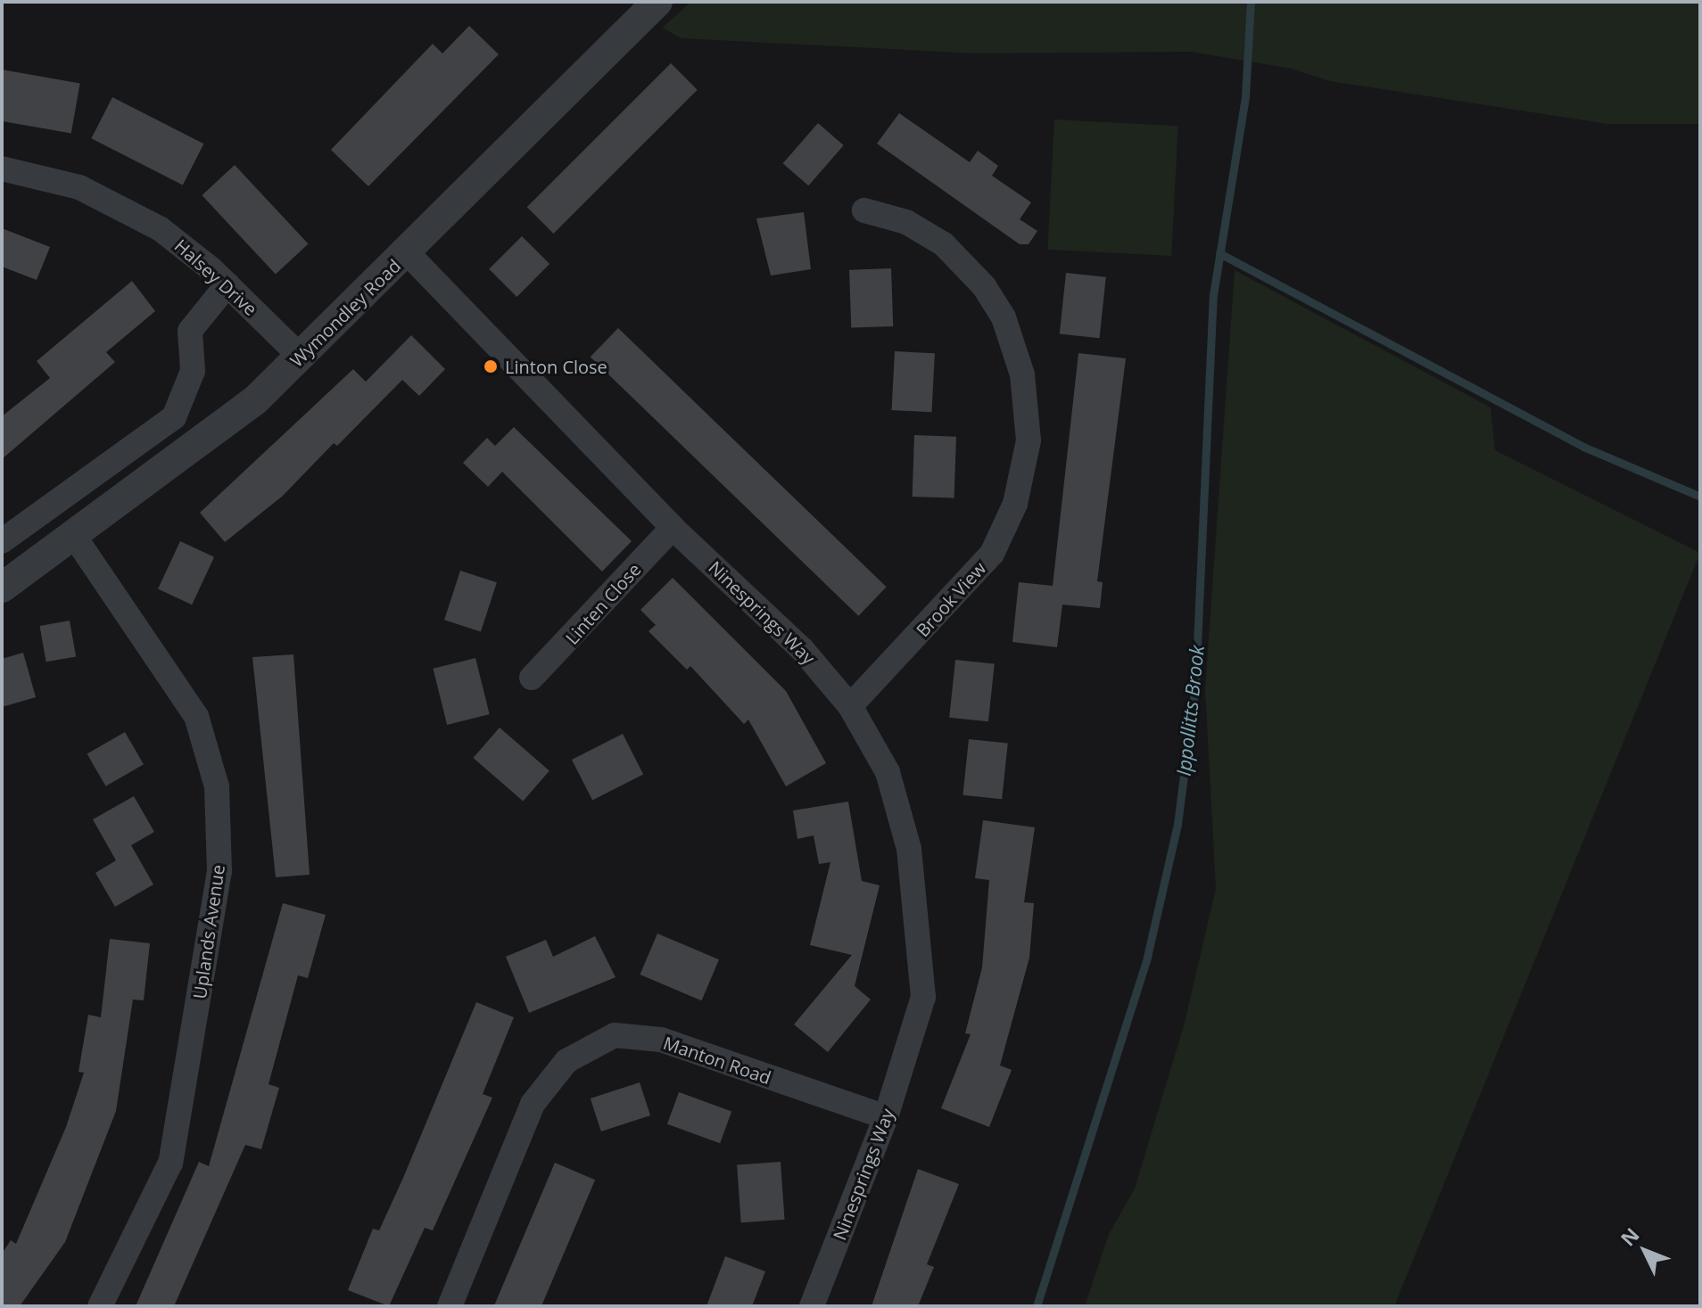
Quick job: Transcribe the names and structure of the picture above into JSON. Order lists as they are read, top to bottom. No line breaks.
{"streets":{"street":["Halsey Drive","Wymondley Road","Brook View","Linten Close","Ninesprings Way","Uplands Avenue","Manton Road"]},"crossings":[["Halsey Drive","Wymondley Road"],["Wymondley Road","Ninesprings Way"],["Wymondley Road","Uplands Avenue"],["Brook View","Ninesprings Way"],["Linten Close","Ninesprings Way"],["Ninesprings Way","Manton Road"]],"water":["Ippollitts Brook"],"places":["Linton Close"],"north":"top left"}
